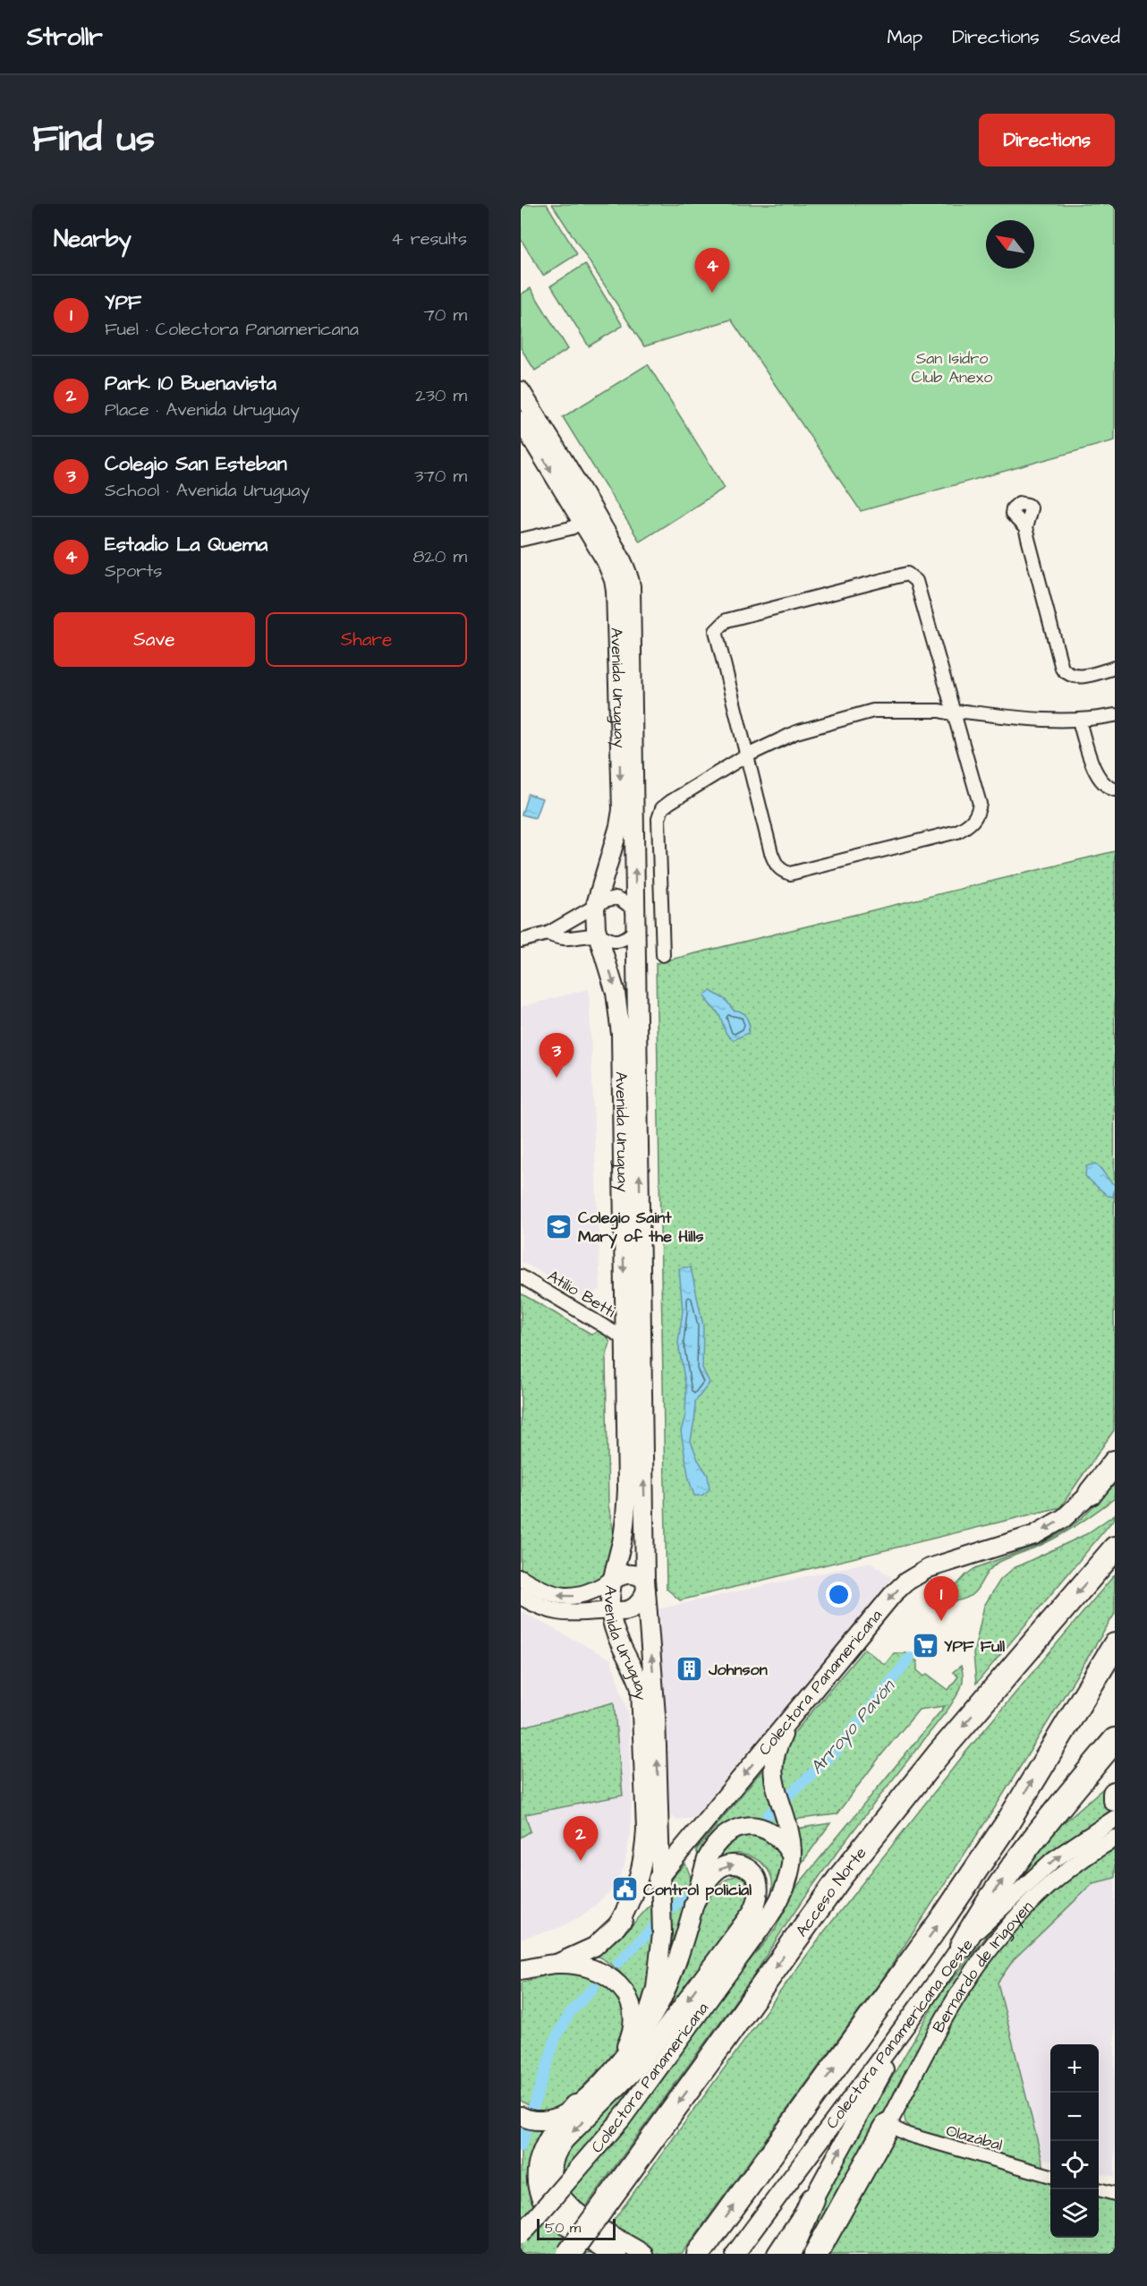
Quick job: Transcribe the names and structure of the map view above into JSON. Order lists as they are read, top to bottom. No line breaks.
{"streets":{"highway":["Acceso Norte"],"main road":["Avenida Uruguay","Colectora Panamericana","Colectora Panamericana Oeste"],"street":["Atilio Betti","Bernardo de Irigoyen","Olazábal"]},"crossings":[["Avenida Uruguay","Atilio Betti"],["Avenida Uruguay","Colectora Panamericana"],["Bernardo de Irigoyen","Olazábal"]],"one_way":["Colectora Panamericana"],"water":["Arroyo Pavón"],"parks":["San Isidro Club Anexo"],"places":{"school or university":["Colegio Saint Mary of the Hills"],"supermarket":["YPF Full"],"building":["Johnson"],"public building":["Control policial"]},"scale_bar":"50 m","north":"top left","page":{"header":"Strollr","nav":["Map","Directions","Saved"],"title":"Find us","buttons":["Directions",["Save","Share"]],"heading":["Nearby","4 results"],"pins":["4","3","1","2"],"list":[{"mark":"1","name":"YPF","note":"Fuel · Colectora Panamericana","value":"70 m"},{"mark":"2","name":"Park 10 Buenavista","note":"Place · Avenida Uruguay","value":"230 m"},{"mark":"3","name":"Colegio San Esteban","note":"School · Avenida Uruguay","value":"370 m"},{"mark":"4","name":"Estadio La Quema","note":"Sports","value":"820 m"}],"map_buttons":["+","−"],"scale":"50 m"}}
